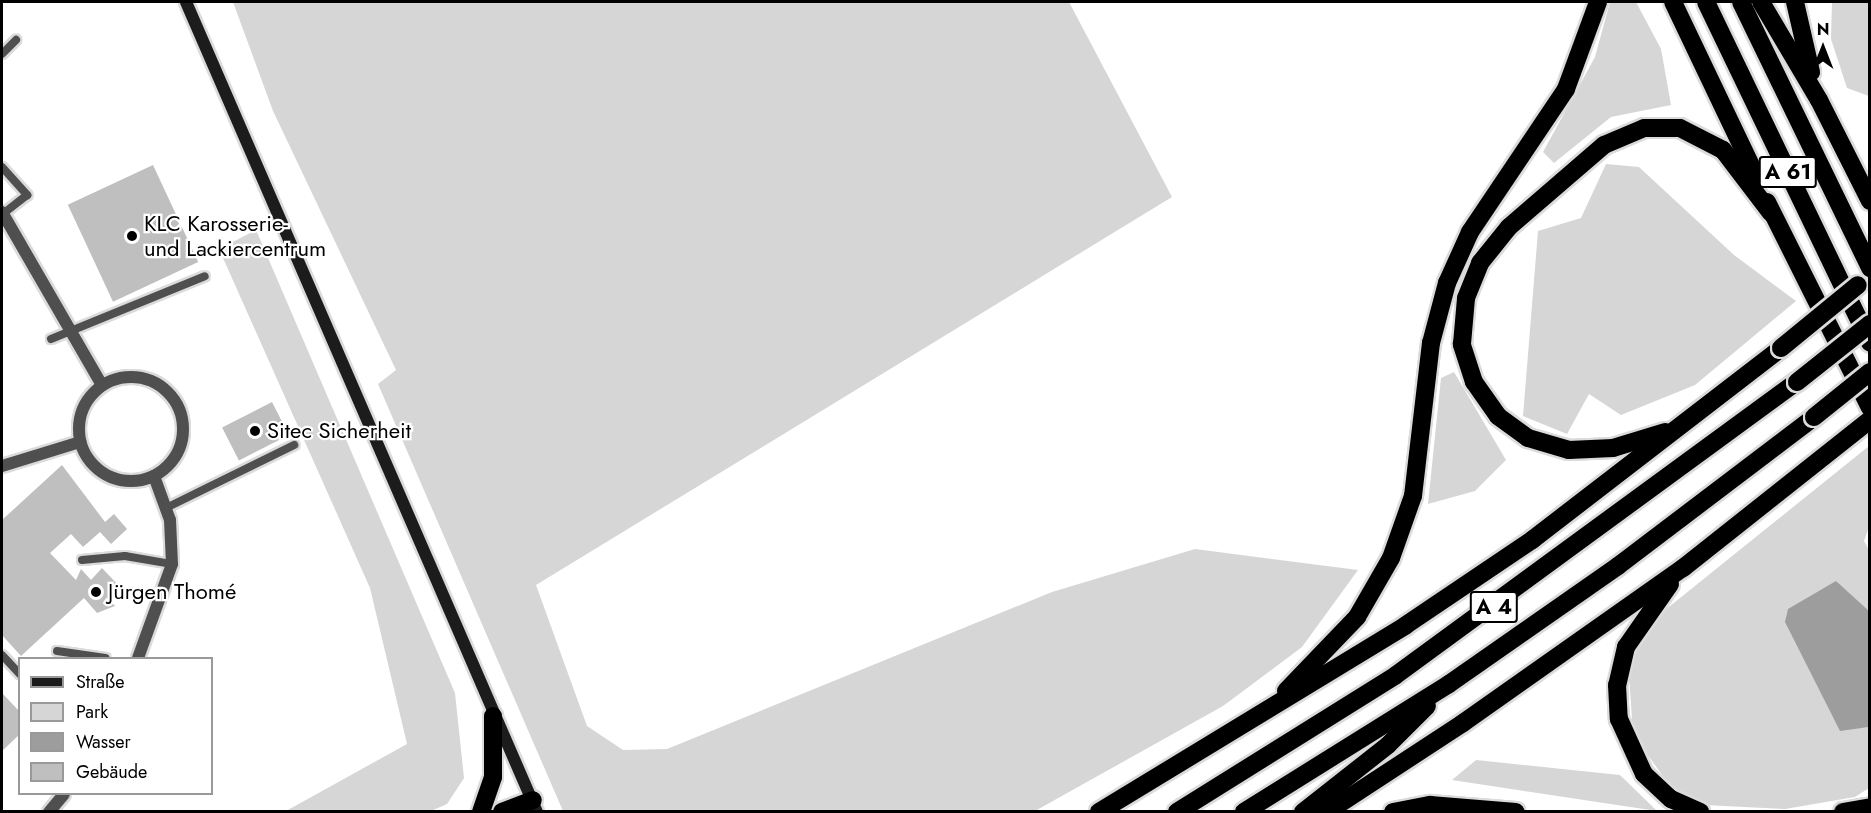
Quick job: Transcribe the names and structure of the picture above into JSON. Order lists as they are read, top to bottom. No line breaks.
{"streets":{"highway":["A 61","A 4"]},"places":["KLC Karosserie- und Lackiercentrum","Sitec Sicherheit","Jürgen Thomé"],"legend":["Straße","Park","Wasser","Gebäude"],"north":"top"}
